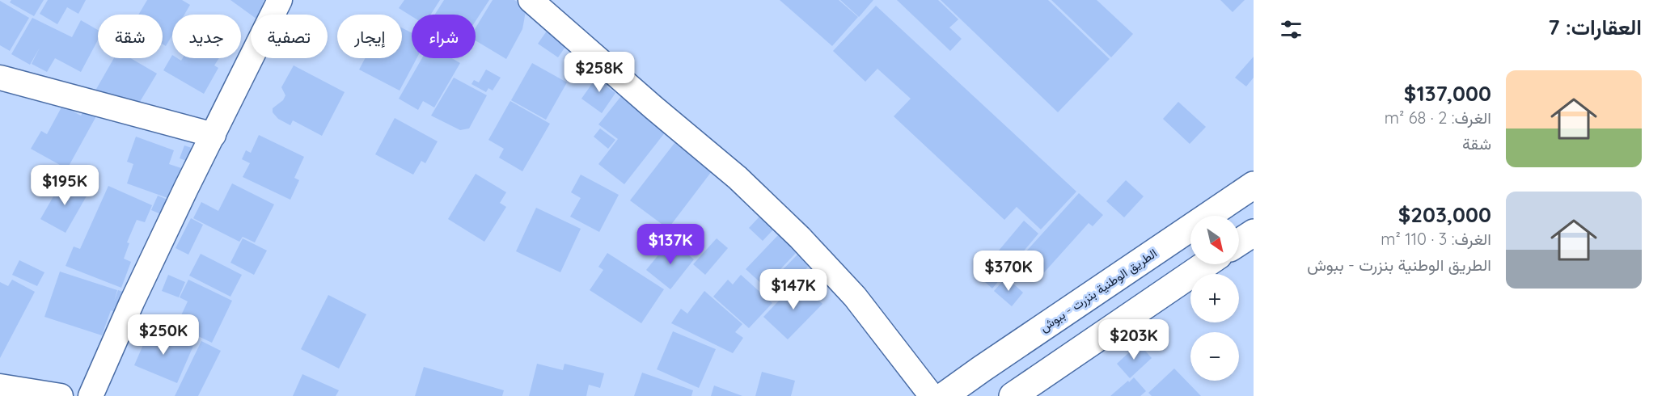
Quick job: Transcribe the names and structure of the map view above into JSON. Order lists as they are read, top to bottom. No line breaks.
{"streets":{"main road":["الطريق الوطنية بنزرت - ببوش"]},"north":"bottom right","page":{"heading":"العقارات: 7","chip":["شراء","إيجار","تصفية","جديد","شقة"],"price":["$258K","$195K","$137K","$370K","$147K","$250K","$203K"],"list":[{"name":"$137,000","note":"الغرف: 2 · 68 m² · شقة"},{"name":"$203,000","note":"الغرف: 3 · 110 m² · الطريق الوطنية بنزرت - ببوش"}],"map_buttons":["+","−"]}}
